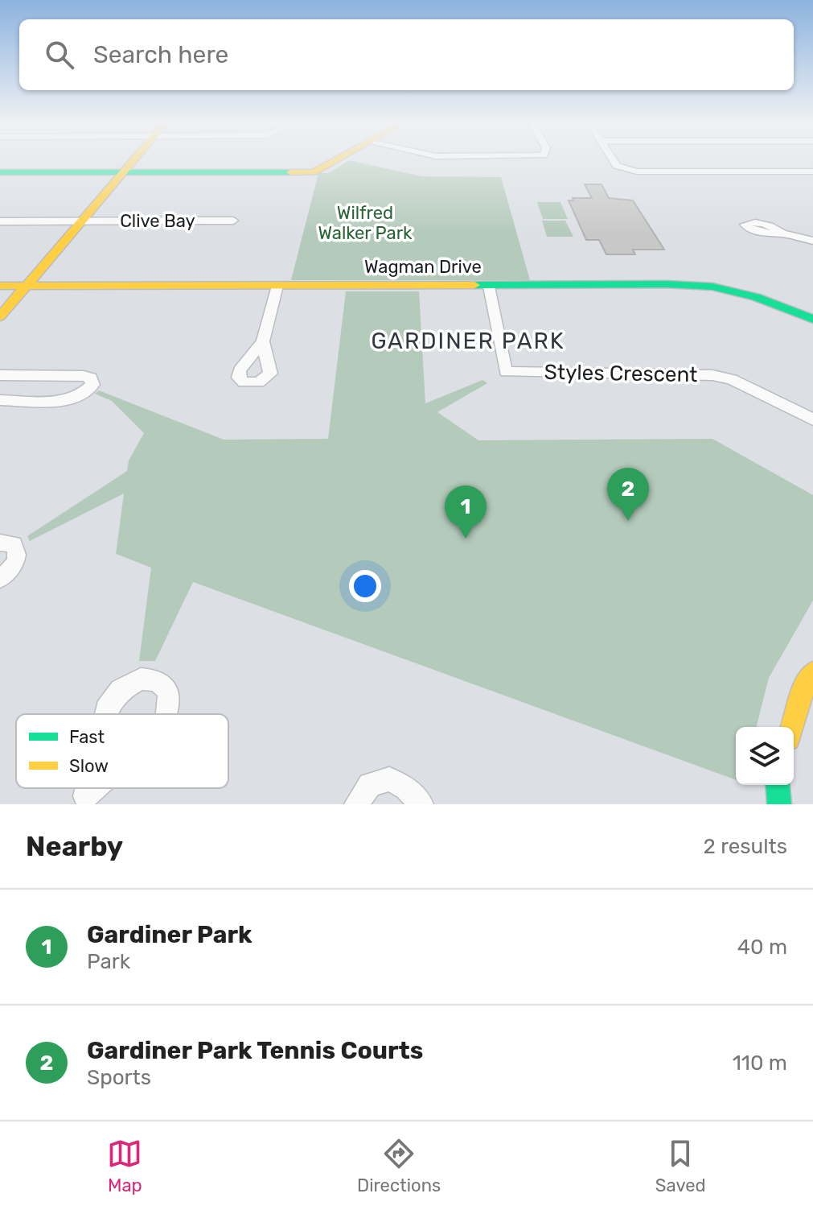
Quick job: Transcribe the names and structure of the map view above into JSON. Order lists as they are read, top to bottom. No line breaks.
{"streets":{"street":["Clive Bay","Wagman Drive","Styles Crescent"]},"crossings":[["Wagman Drive","Styles Crescent"]],"districts":["GARDINER PARK"],"parks":["Wilfred Walker Park"],"legend":["Fast","Slow"],"page":{"search":"Search here","pins":["2","1"],"heading":["Nearby","2 results"],"list":[{"mark":"1","name":"Gardiner Park","note":"Park","value":"40 m"},{"mark":"2","name":"Gardiner Park Tennis Courts","note":"Sports","value":"110 m"}],"nav":["Map","Directions","Saved"]}}
